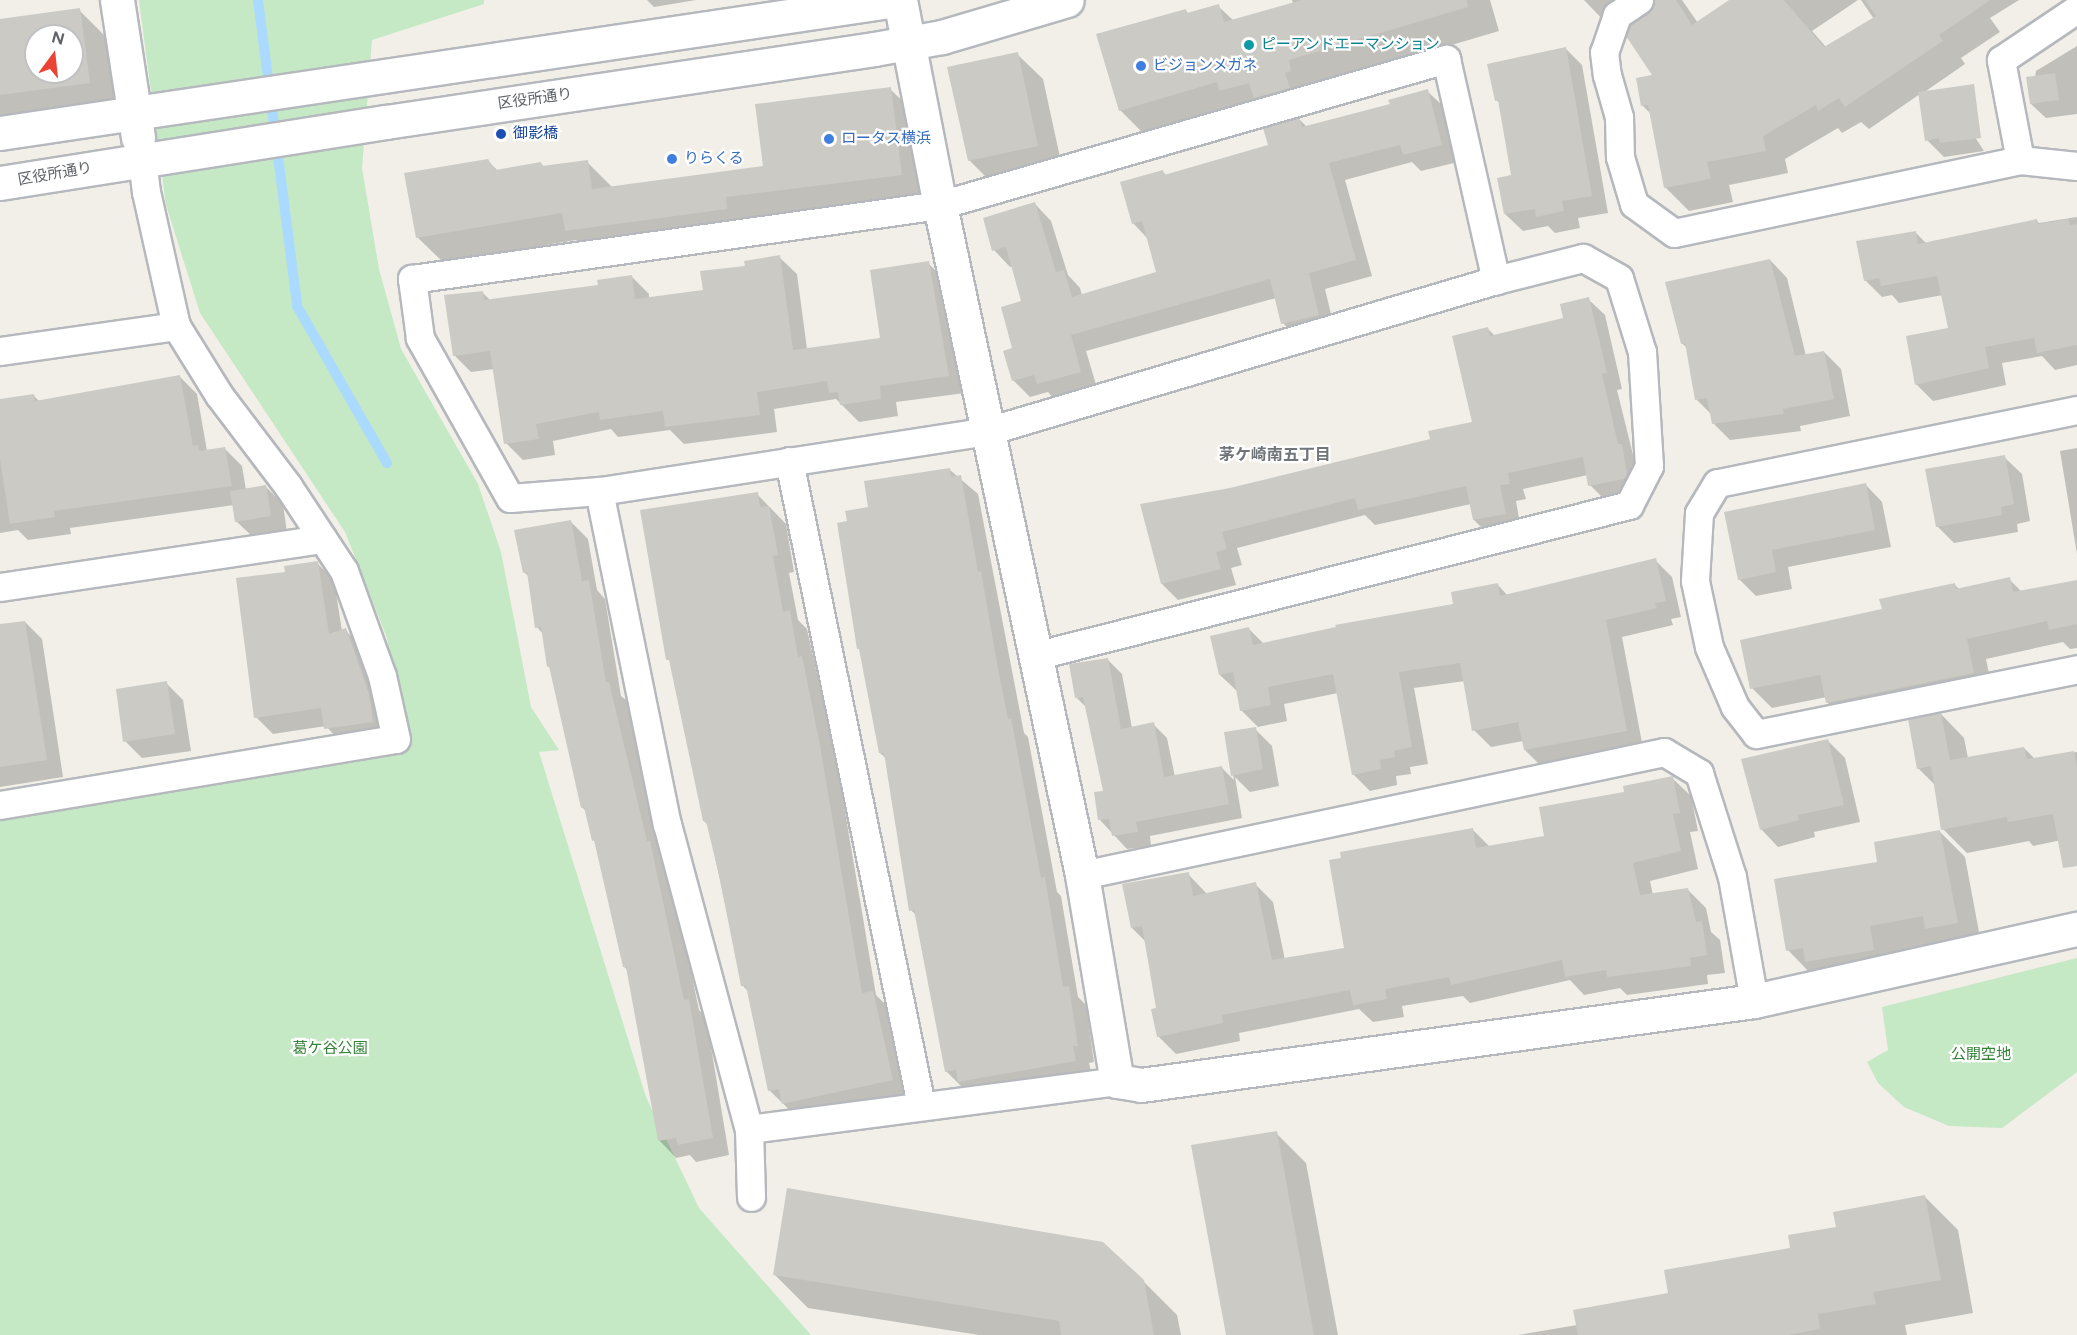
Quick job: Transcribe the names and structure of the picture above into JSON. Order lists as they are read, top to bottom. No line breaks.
{"streets":{"street":["区役所通り"]},"districts":["茅ケ崎南五丁目"],"parks":["葛ケ谷公園","公開空地"],"places":["ピーアンドエーマンション","ビジョンメガネ","御影橋","ロータス横浜","りらくる"],"north":"top"}
